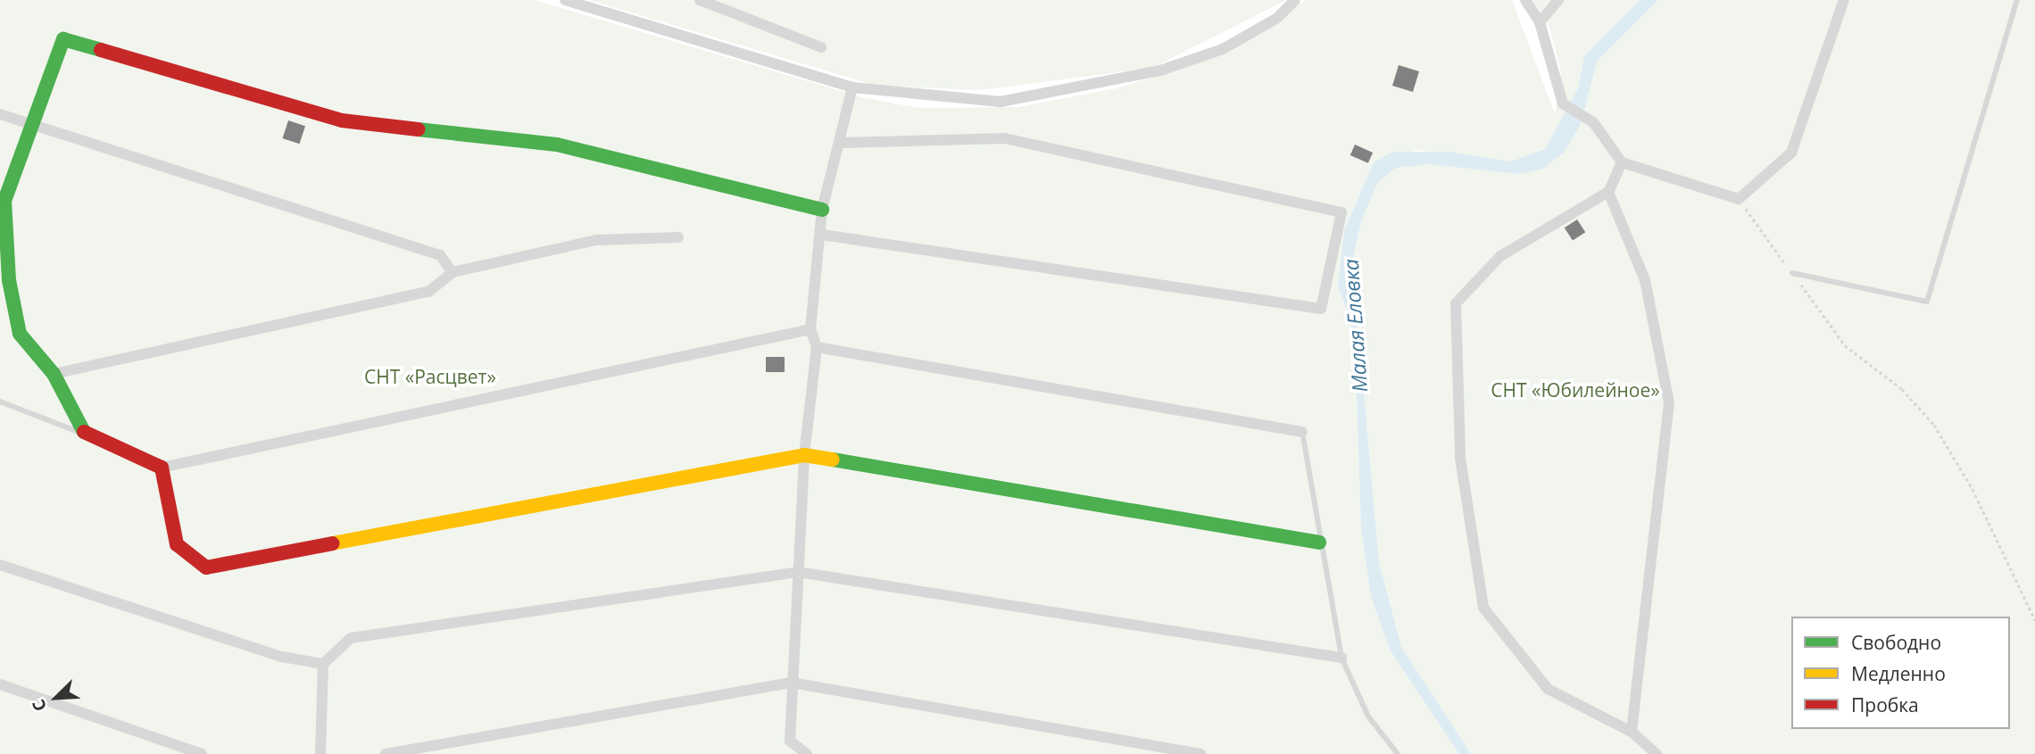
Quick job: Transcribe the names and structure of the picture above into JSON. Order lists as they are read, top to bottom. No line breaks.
{"water":["Малая Еловка"],"parks":["СНТ «Расцвет»","СНТ «Юбилейное»"],"legend":["Свободно","Медленно","Пробка"],"north":"bottom left"}
